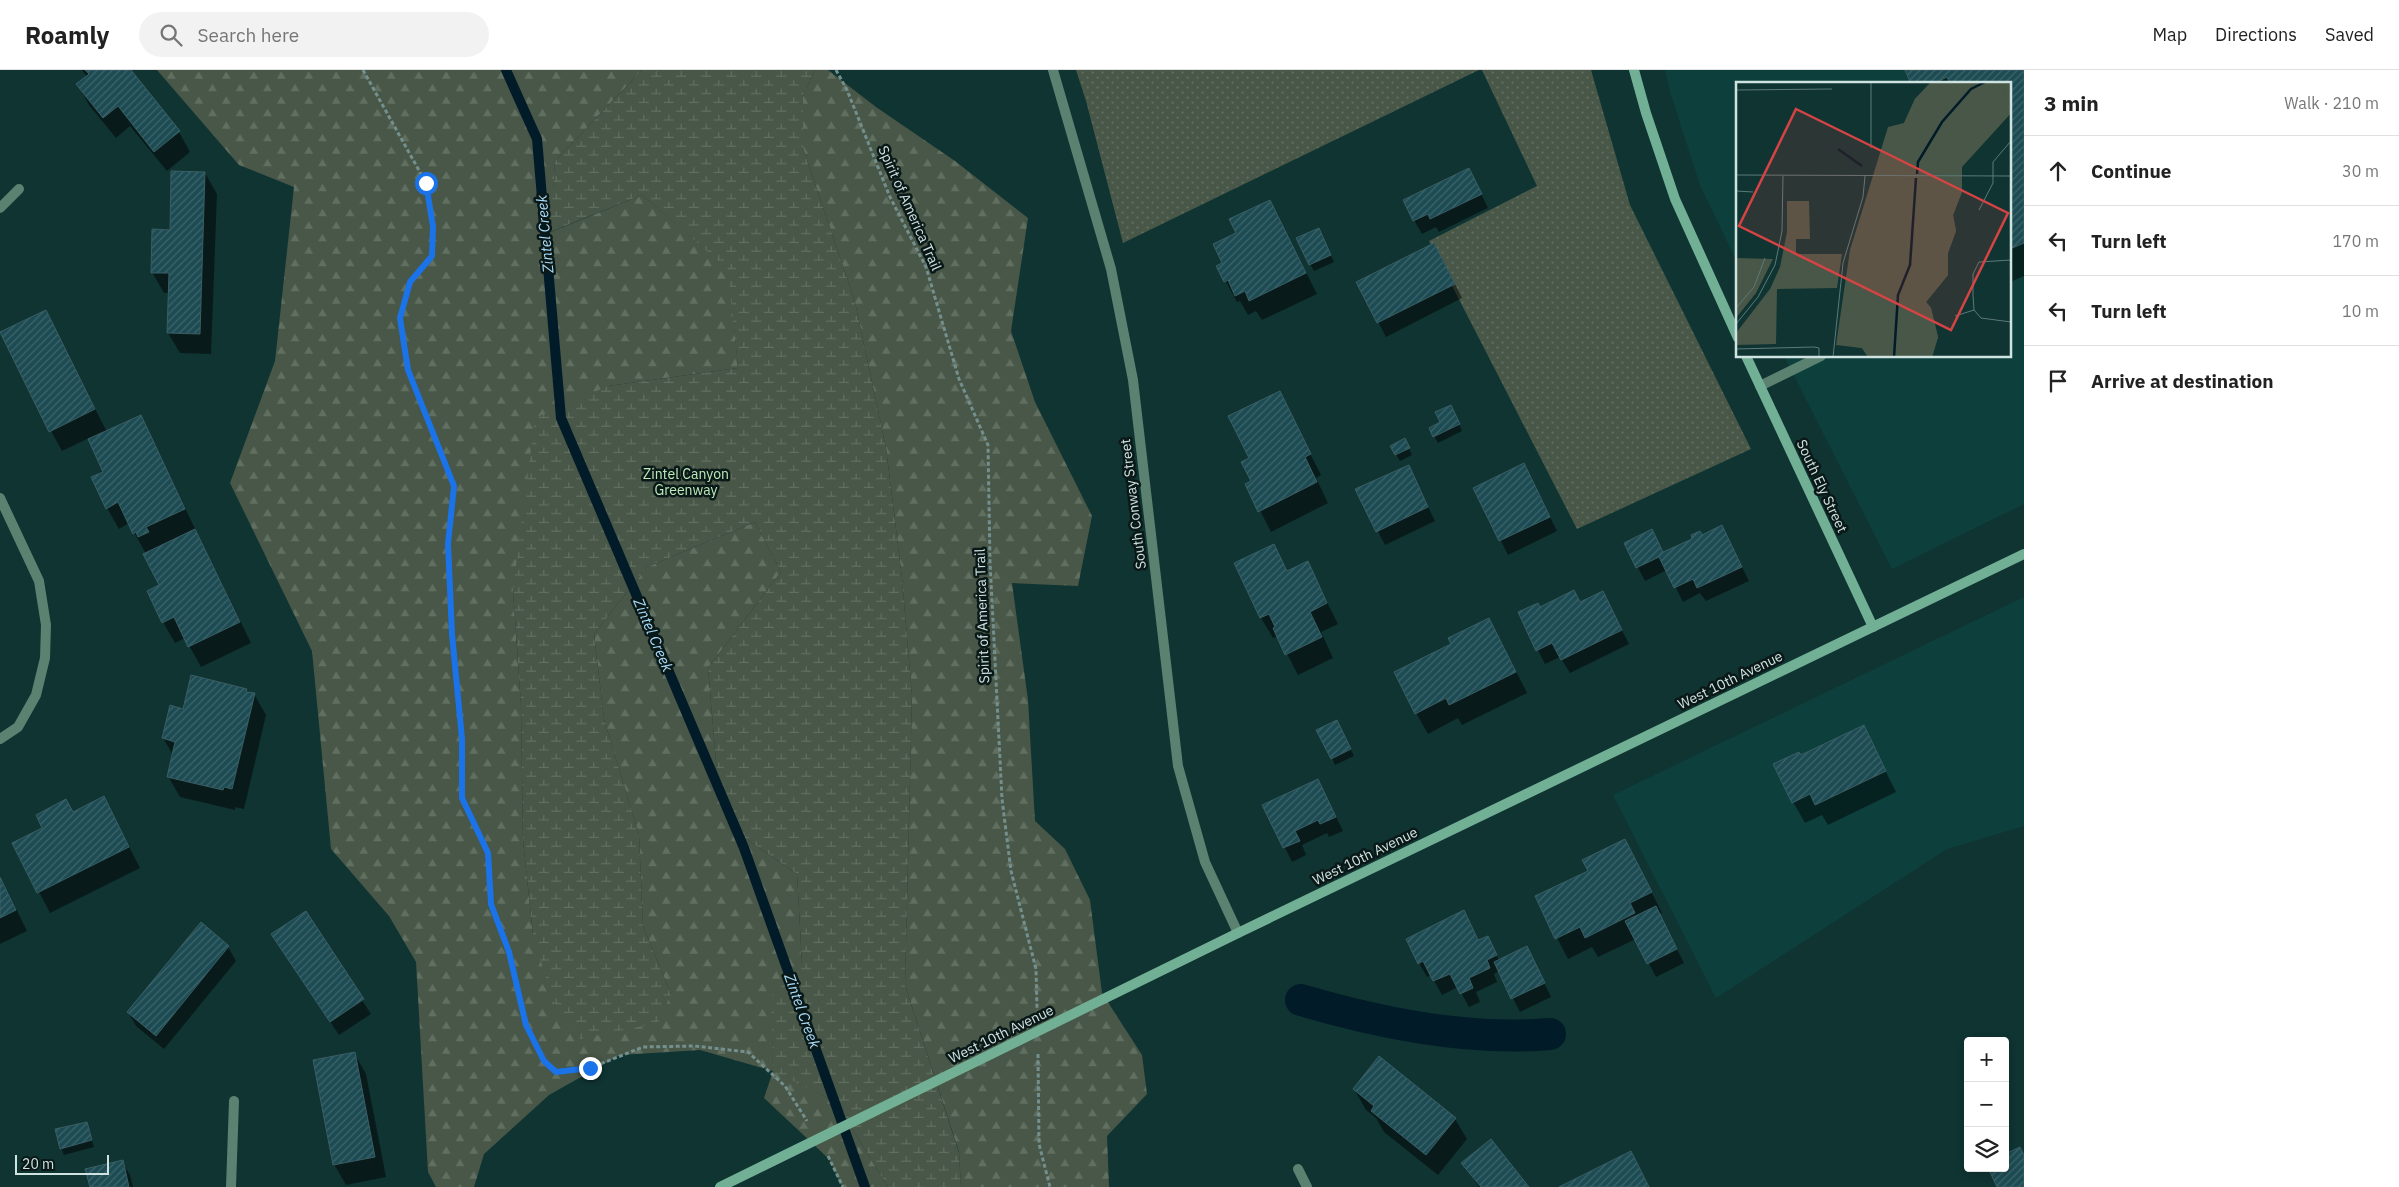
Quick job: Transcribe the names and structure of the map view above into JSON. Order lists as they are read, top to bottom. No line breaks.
{"streets":{"main road":["South Ely Street","West 10th Avenue"],"street":["South Conway Street"],"path":["Spirit of America Trail"]},"crossings":[["South Ely Street","West 10th Avenue"],["South Conway Street","West 10th Avenue"]],"water":["Zintel Creek"],"parks":["Zintel Canyon Greenway"],"scale_bar":"20 m","page":{"header":"Roamly","search":"Search here","nav":["Map","Directions","Saved"],"heading":["3 min","Walk · 210 m"],"list":[["Continue","30 m"],["Turn left","170 m"],["Turn left","10 m"],"Arrive at destination"],"map_buttons":["+","−"],"scale":"20 m"}}
